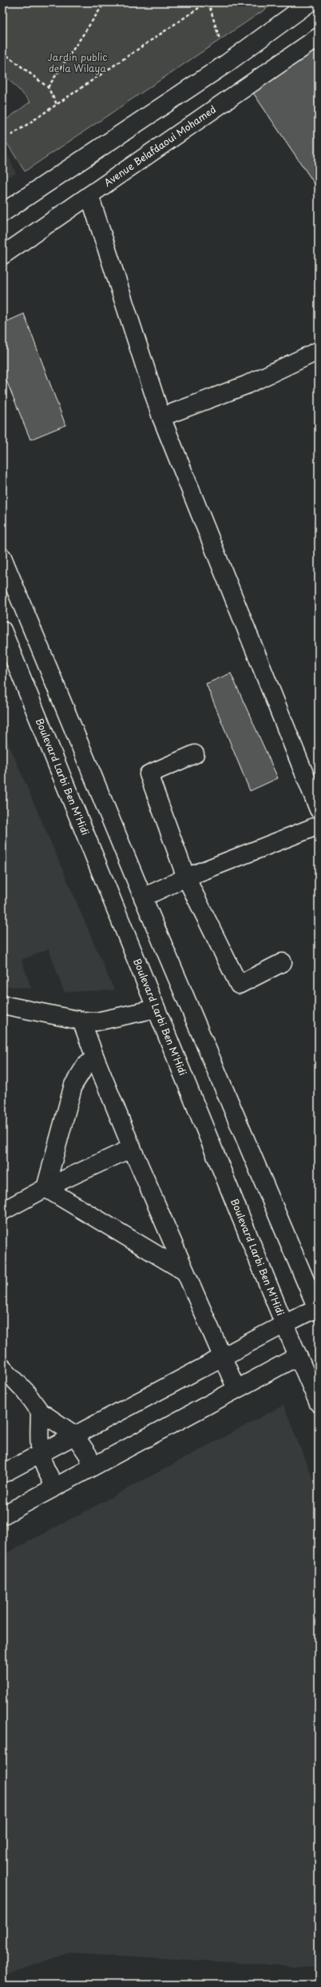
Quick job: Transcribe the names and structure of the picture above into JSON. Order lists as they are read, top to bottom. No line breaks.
{"streets":{"street":["Avenue Belafdaoui Mohamed","Boulevard Larbi Ben M'Hidi"]},"parks":["Jardin public de la Wilaya"]}
